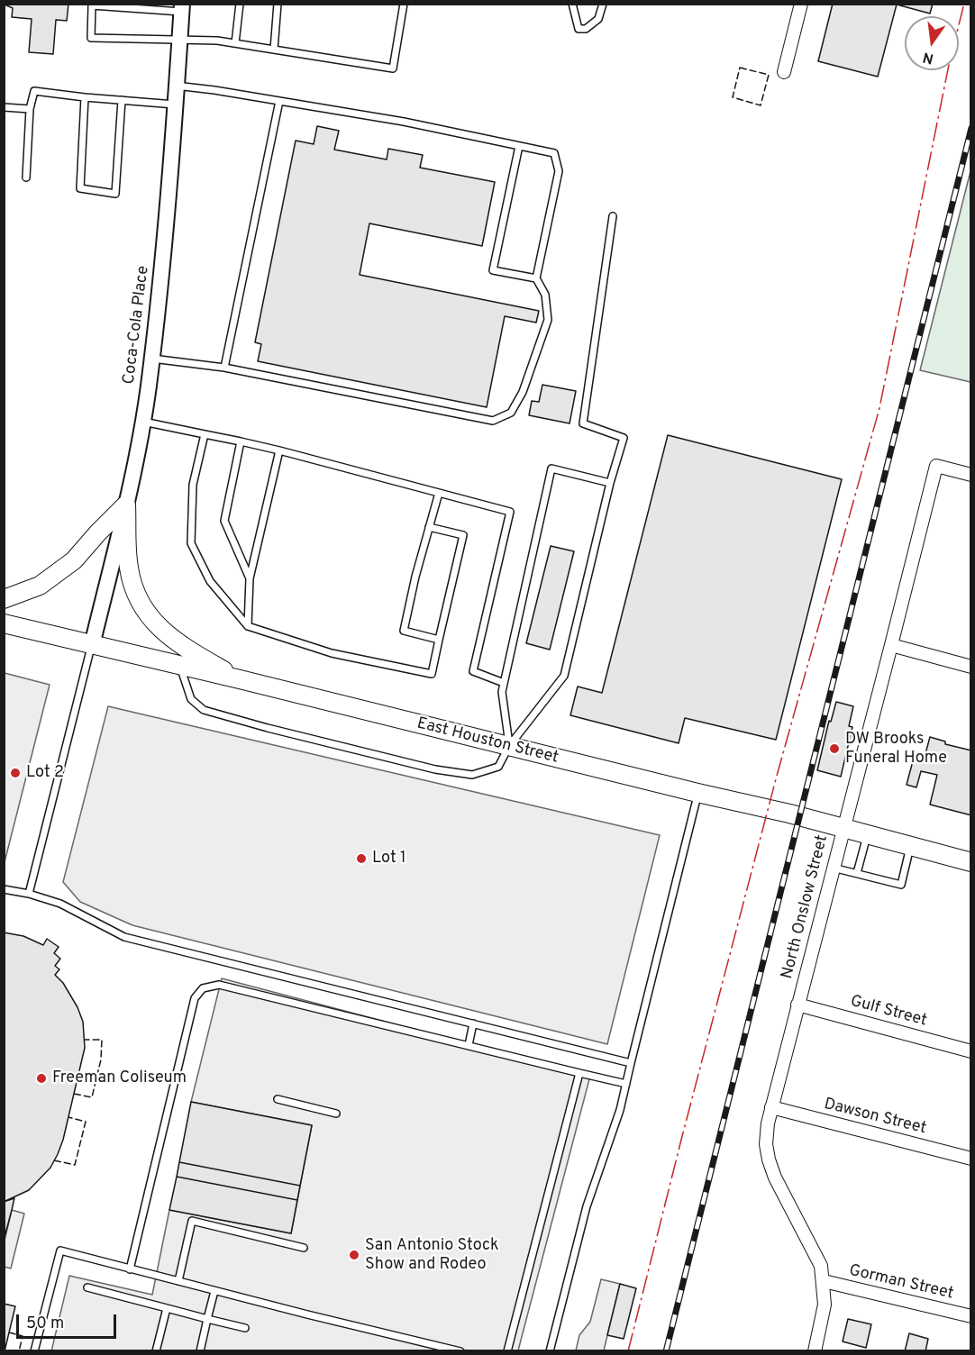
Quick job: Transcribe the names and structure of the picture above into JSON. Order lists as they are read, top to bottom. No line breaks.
{"streets":{"main road":["East Houston Street"],"street":["Coca-Cola Place","North Onslow Street","Gulf Street","Dawson Street","Gorman Street"]},"crossings":[["Coca-Cola Place","East Houston Street"],["East Houston Street","North Onslow Street"],["North Onslow Street","Gulf Street"],["North Onslow Street","Dawson Street"],["North Onslow Street","Gorman Street"]],"places":["DW Brooks Funeral Home","Lot 2","Lot 1","Freeman Coliseum","San Antonio Stock Show and Rodeo"],"scale_bar":"50 m","north":"bottom"}
